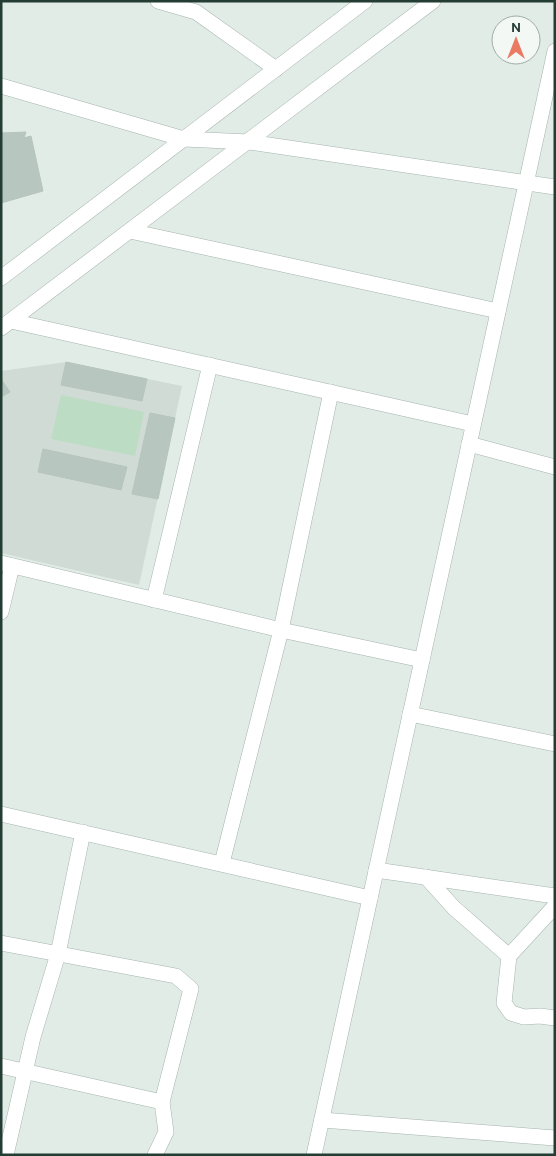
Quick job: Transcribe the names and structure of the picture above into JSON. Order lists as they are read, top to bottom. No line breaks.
{"north":"top"}
